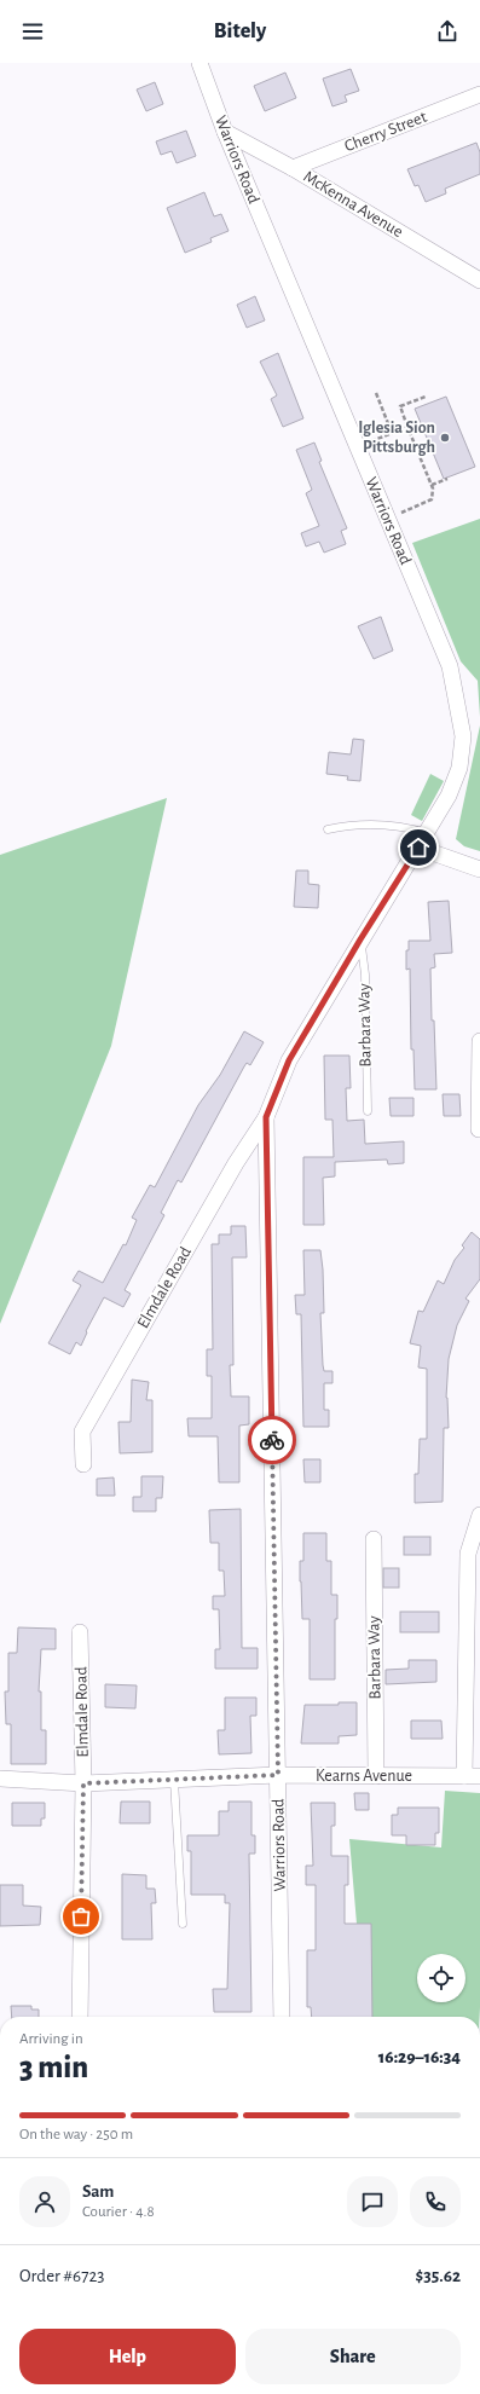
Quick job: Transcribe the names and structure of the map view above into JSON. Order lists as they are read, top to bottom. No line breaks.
{"streets":{"street":["Cherry Street","Warriors Road","McKenna Avenue","Barbara Way","Elmdale Road","Kearns Avenue"]},"crossings":[["Cherry Street","McKenna Avenue"],["Warriors Road","McKenna Avenue"],["Warriors Road","Barbara Way"],["Warriors Road","Elmdale Road"],["Warriors Road","Kearns Avenue"],["Barbara Way","Kearns Avenue"],["Elmdale Road","Kearns Avenue"]],"places":["Iglesia Sion Pittsburgh"],"page":{"header":"Bitely","heading":["3 min","Arriving in","16:29–16:34"],"panel":["Sam","Courier · 4.8","Order #6723","$35.62"],"bar":"On the way · 250 m","buttons":["Help","Share"]}}
